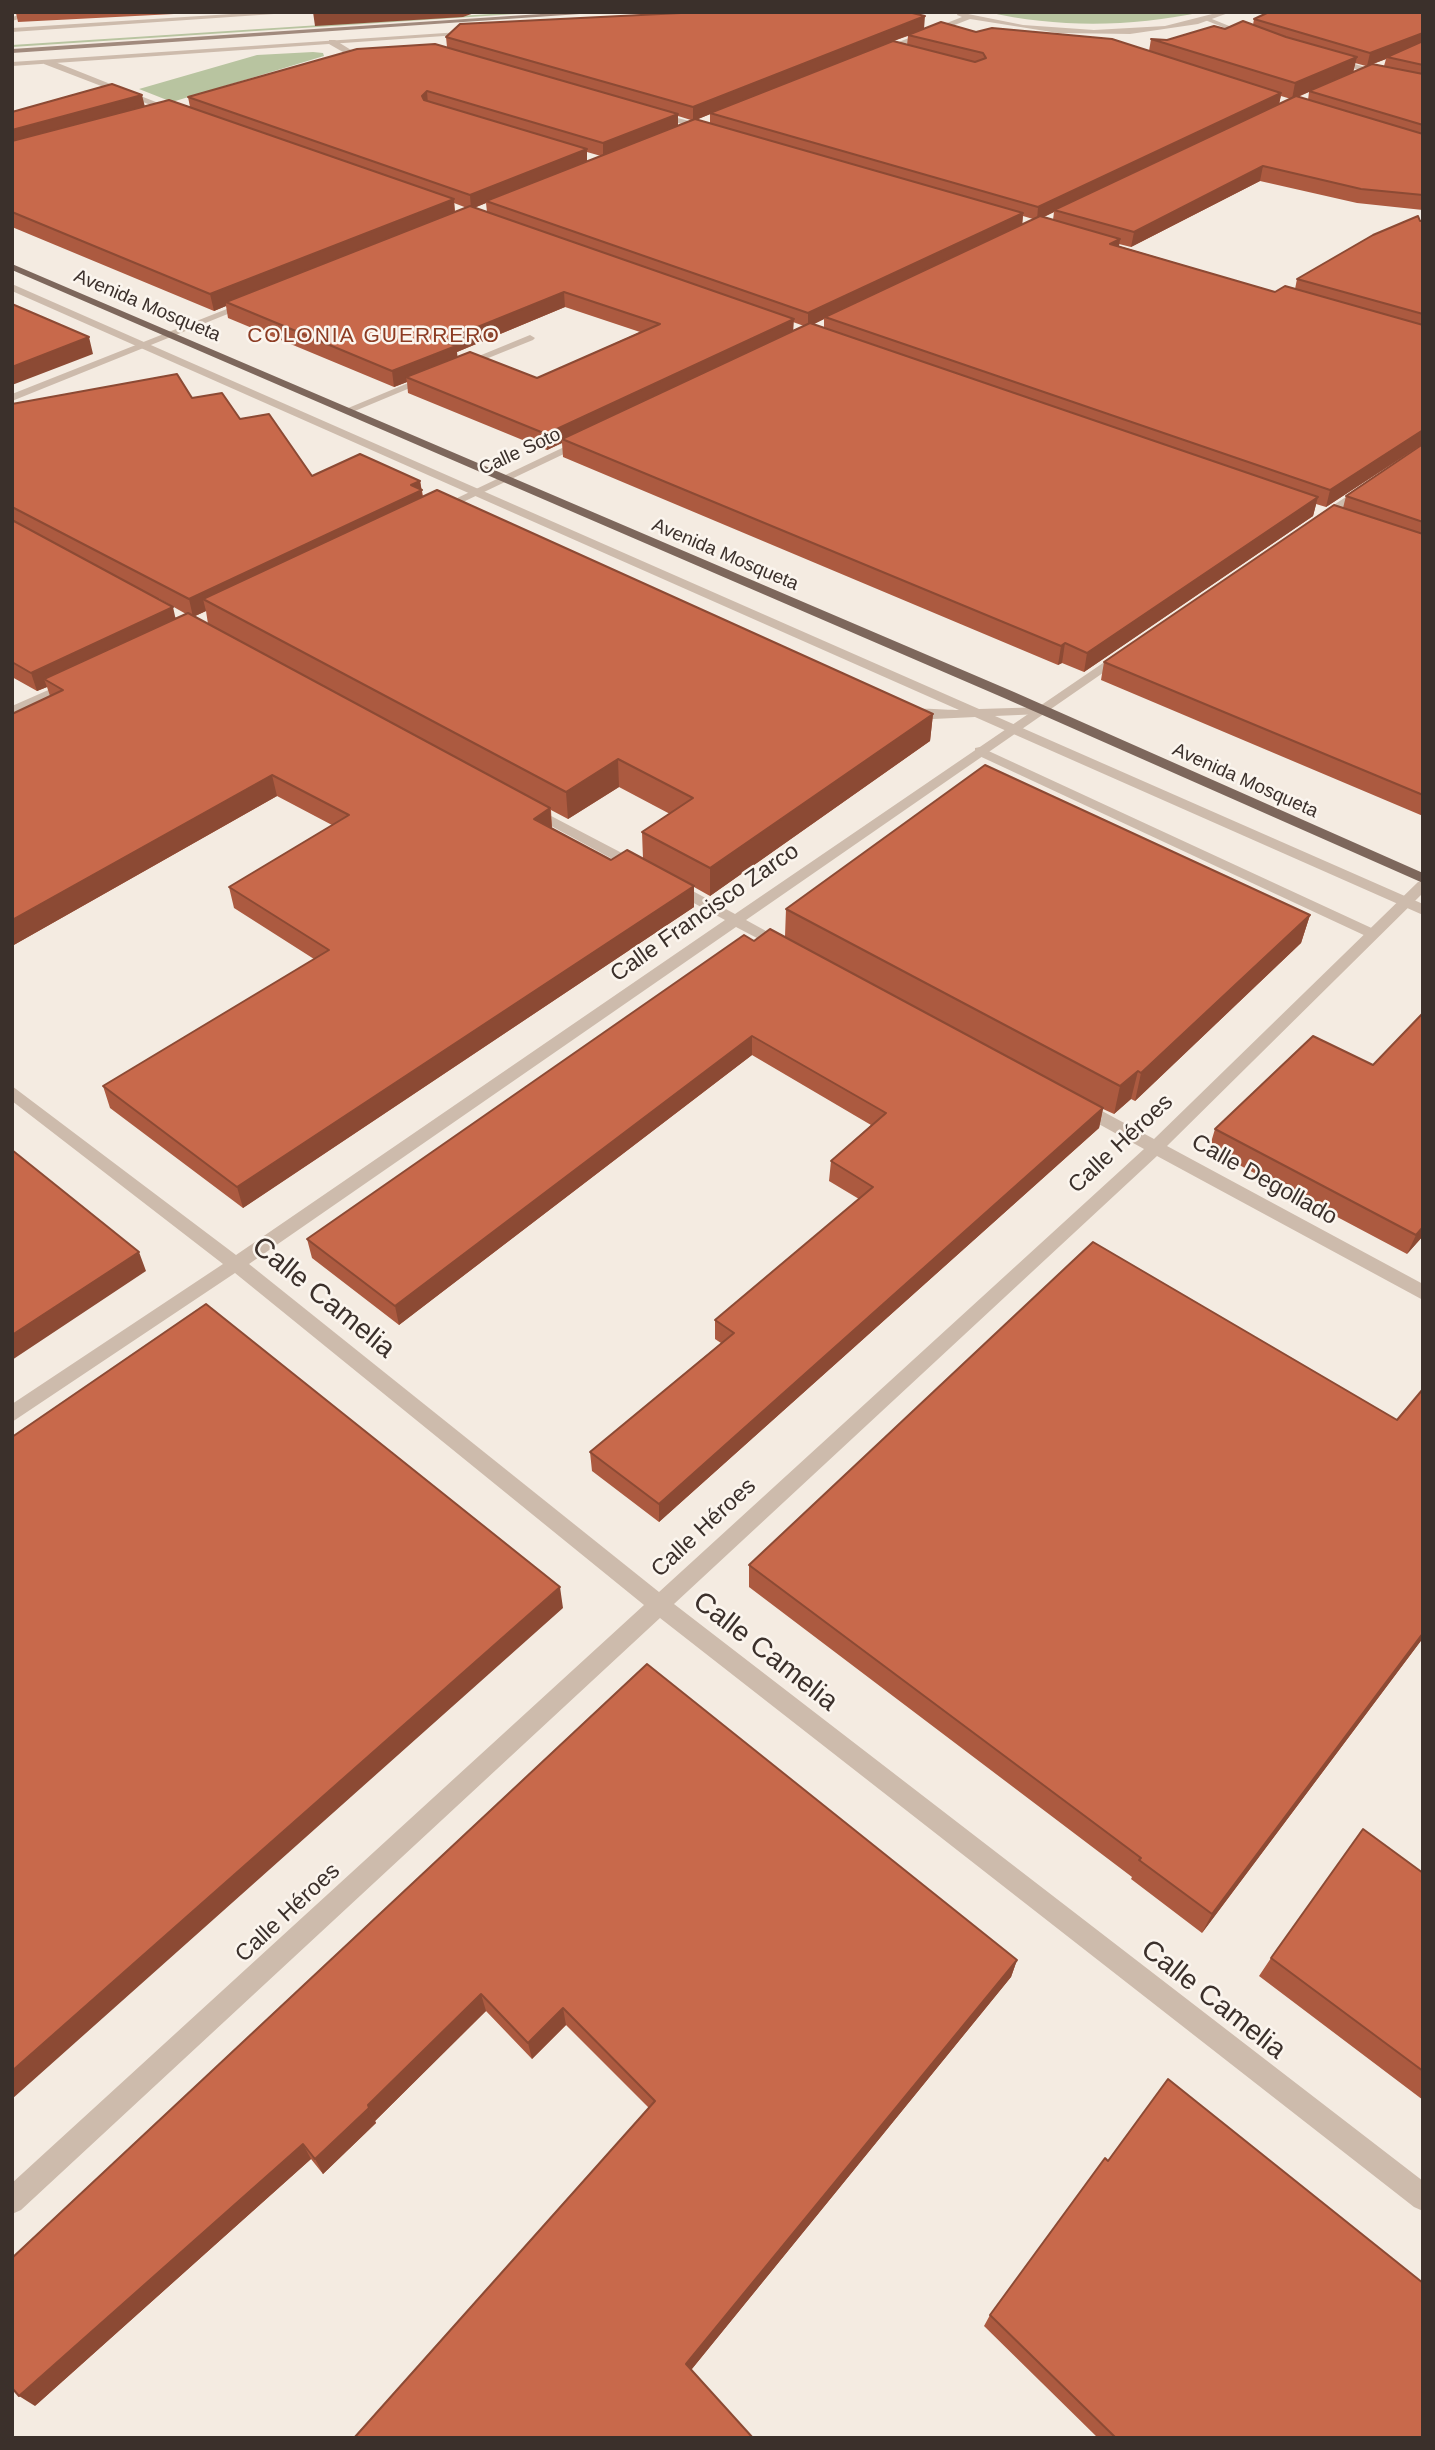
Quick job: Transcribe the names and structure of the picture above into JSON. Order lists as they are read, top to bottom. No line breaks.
{"streets":{"main road":["Avenida Mosqueta"],"street":["Calle Soto","Calle Francisco Zarco","Calle Héroes","Calle Degollado","Calle Camelia"]},"crossings":[["Avenida Mosqueta","Calle Soto"],["Avenida Mosqueta","Calle Francisco Zarco"],["Calle Francisco Zarco","Calle Camelia"],["Calle Héroes","Calle Degollado"],["Calle Héroes","Calle Camelia"]],"districts":["COLONIA GUERRERO"]}
